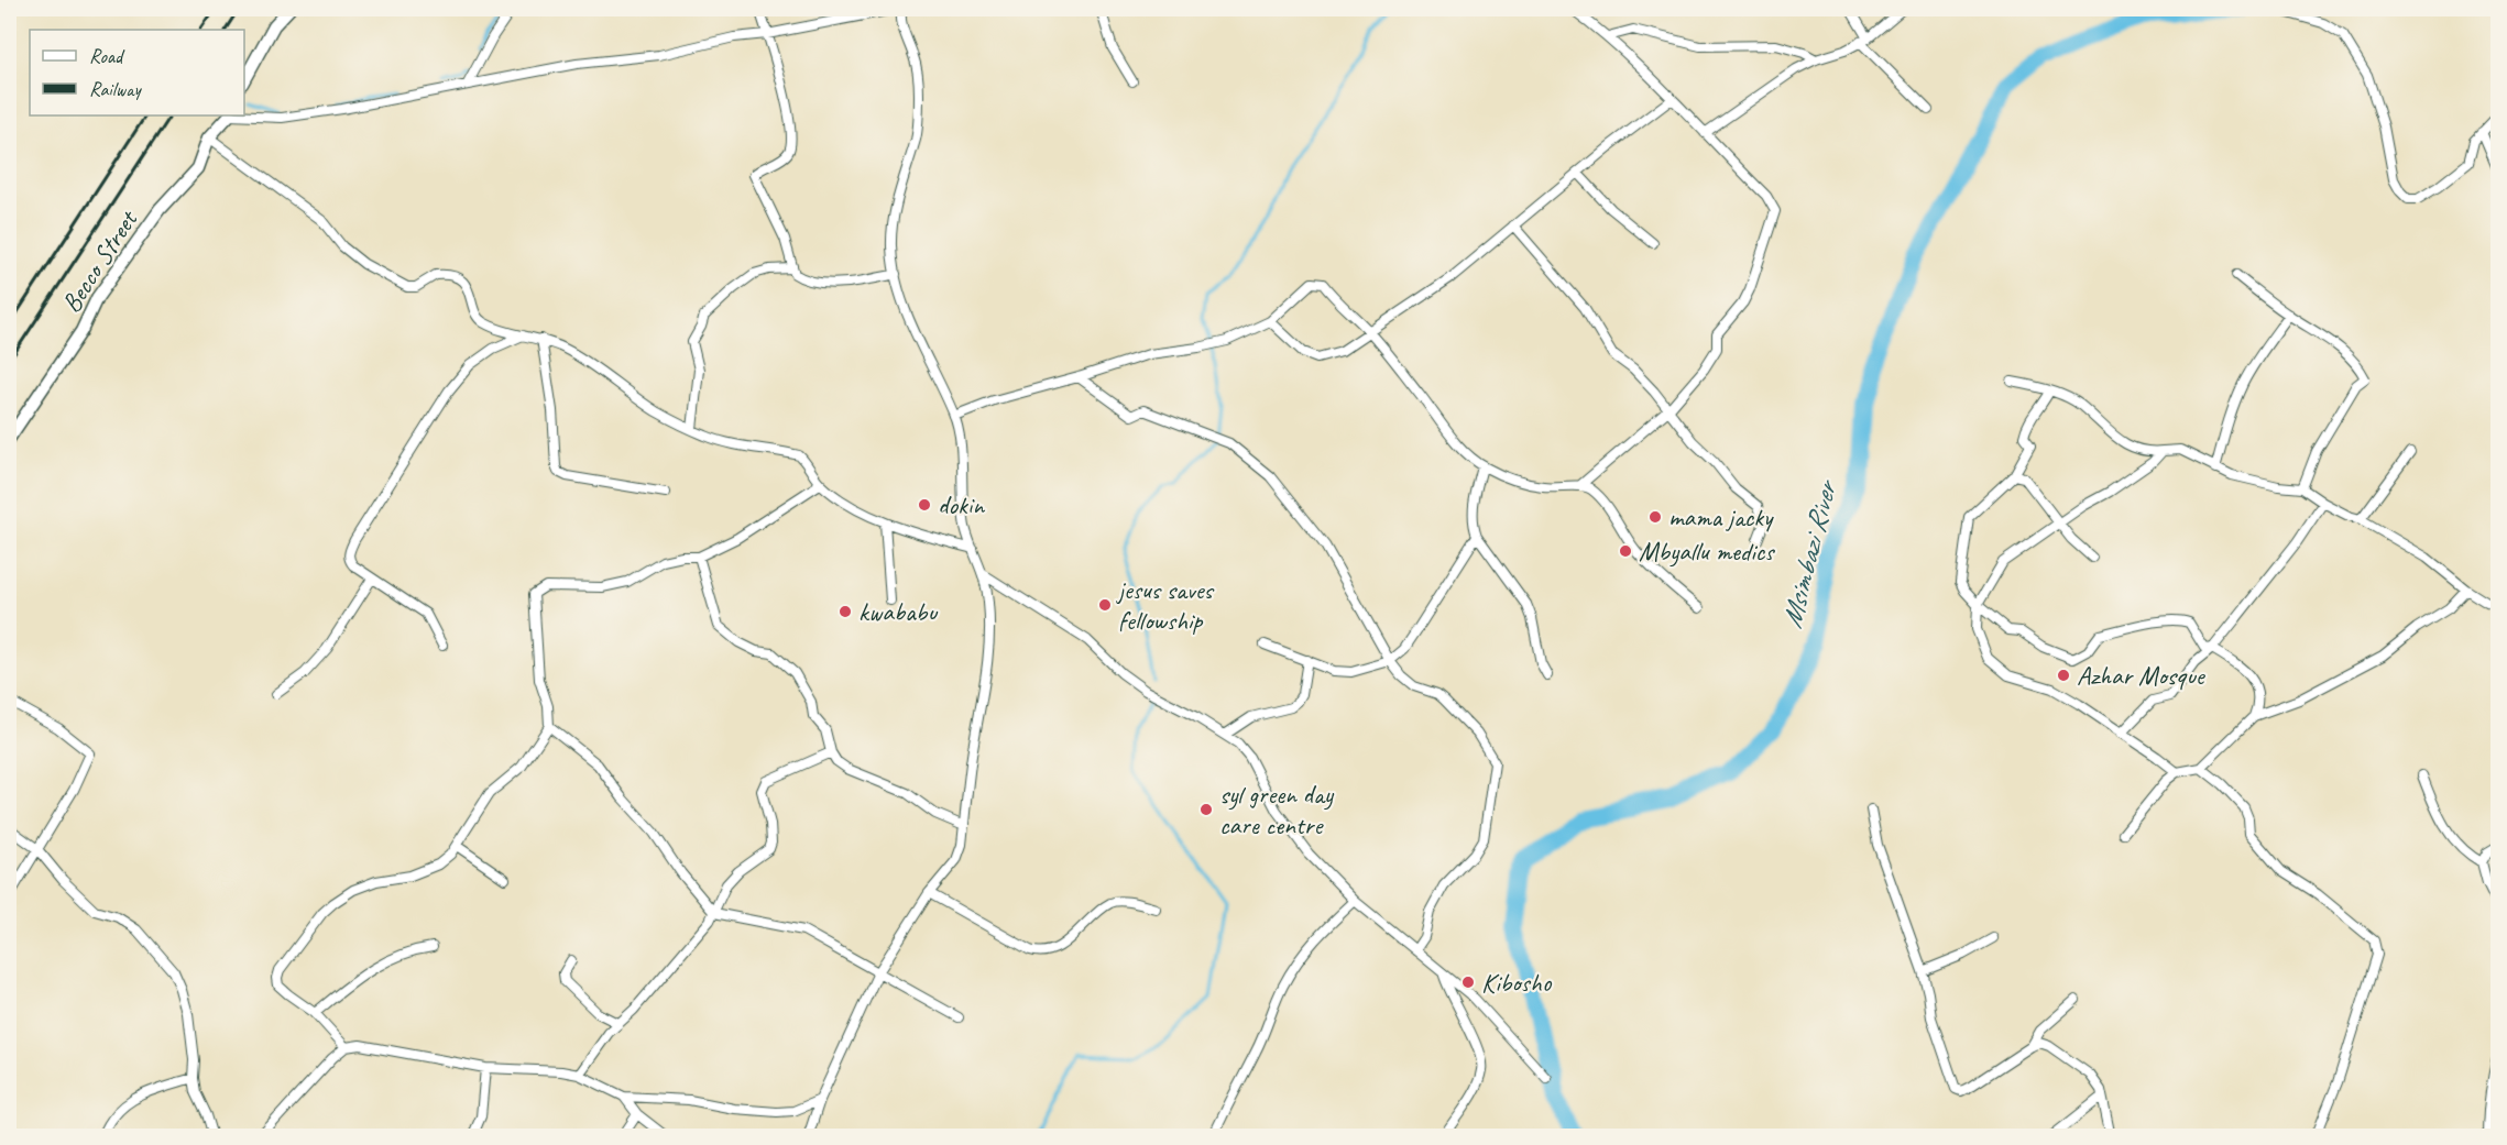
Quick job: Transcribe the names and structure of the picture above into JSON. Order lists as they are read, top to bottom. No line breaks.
{"streets":{"street":["Becco Street"]},"water":["Msimbazi River"],"places":["dokin","mama jacky","Mbyallu medics","jesus saves fellowship","kwababu","Azhar Mosque","syl green day care centre","Kibosho"],"legend":["Road","Railway"]}
